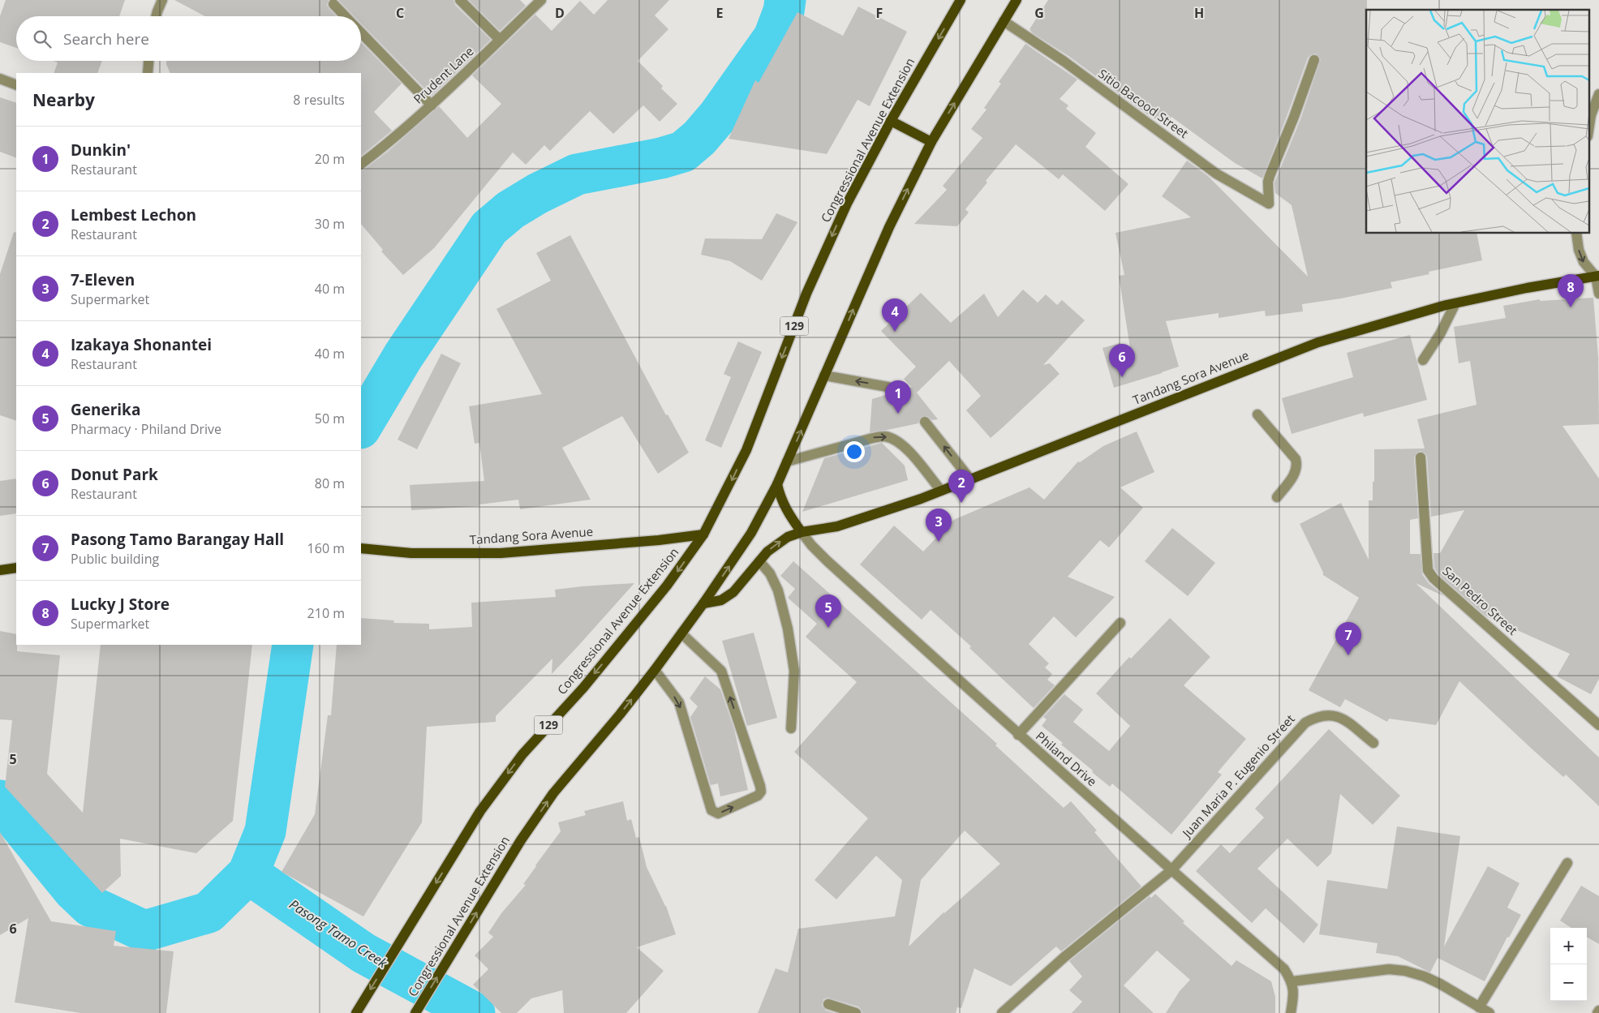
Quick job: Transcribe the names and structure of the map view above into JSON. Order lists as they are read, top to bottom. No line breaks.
{"streets":{"main road":["Congressional Avenue Extension","129","Tandang Sora Avenue"],"street":["Prudent Lane","Sitio Bacood Street","San Pedro Street","Philand Drive","Juan Maria P. Eugenio Street"]},"crossings":[["Sitio Bacood Street","Congressional Avenue Extension"],["Congressional Avenue Extension","Tandang Sora Avenue"],["Tandang Sora Avenue","Philand Drive"],["Philand Drive","Juan Maria P. Eugenio Street"]],"water":["Pasong Tamo Creek"],"page":{"search":"Search here","heading":["Nearby","8 results"],"list":[{"mark":"1","name":"Dunkin'","note":"Restaurant","value":"20 m"},{"mark":"2","name":"Lembest Lechon","note":"Restaurant","value":"30 m"},{"mark":"3","name":"7-Eleven","note":"Supermarket","value":"40 m"},{"mark":"4","name":"Izakaya Shonantei","note":"Restaurant","value":"40 m"},{"mark":"5","name":"Generika","note":"Pharmacy · Philand Drive","value":"50 m"},{"mark":"6","name":"Donut Park","note":"Restaurant","value":"80 m"},{"mark":"7","name":"Pasong Tamo Barangay Hall","note":"Public building","value":"160 m"},{"mark":"8","name":"Lucky J Store","note":"Supermarket","value":"210 m"}],"pins":["8","4","6","1","2","3","5","7"],"map_buttons":["+","−"]},"grid":{"columns":["C","D","E","F","G","H"],"rows":["5","6"]}}
